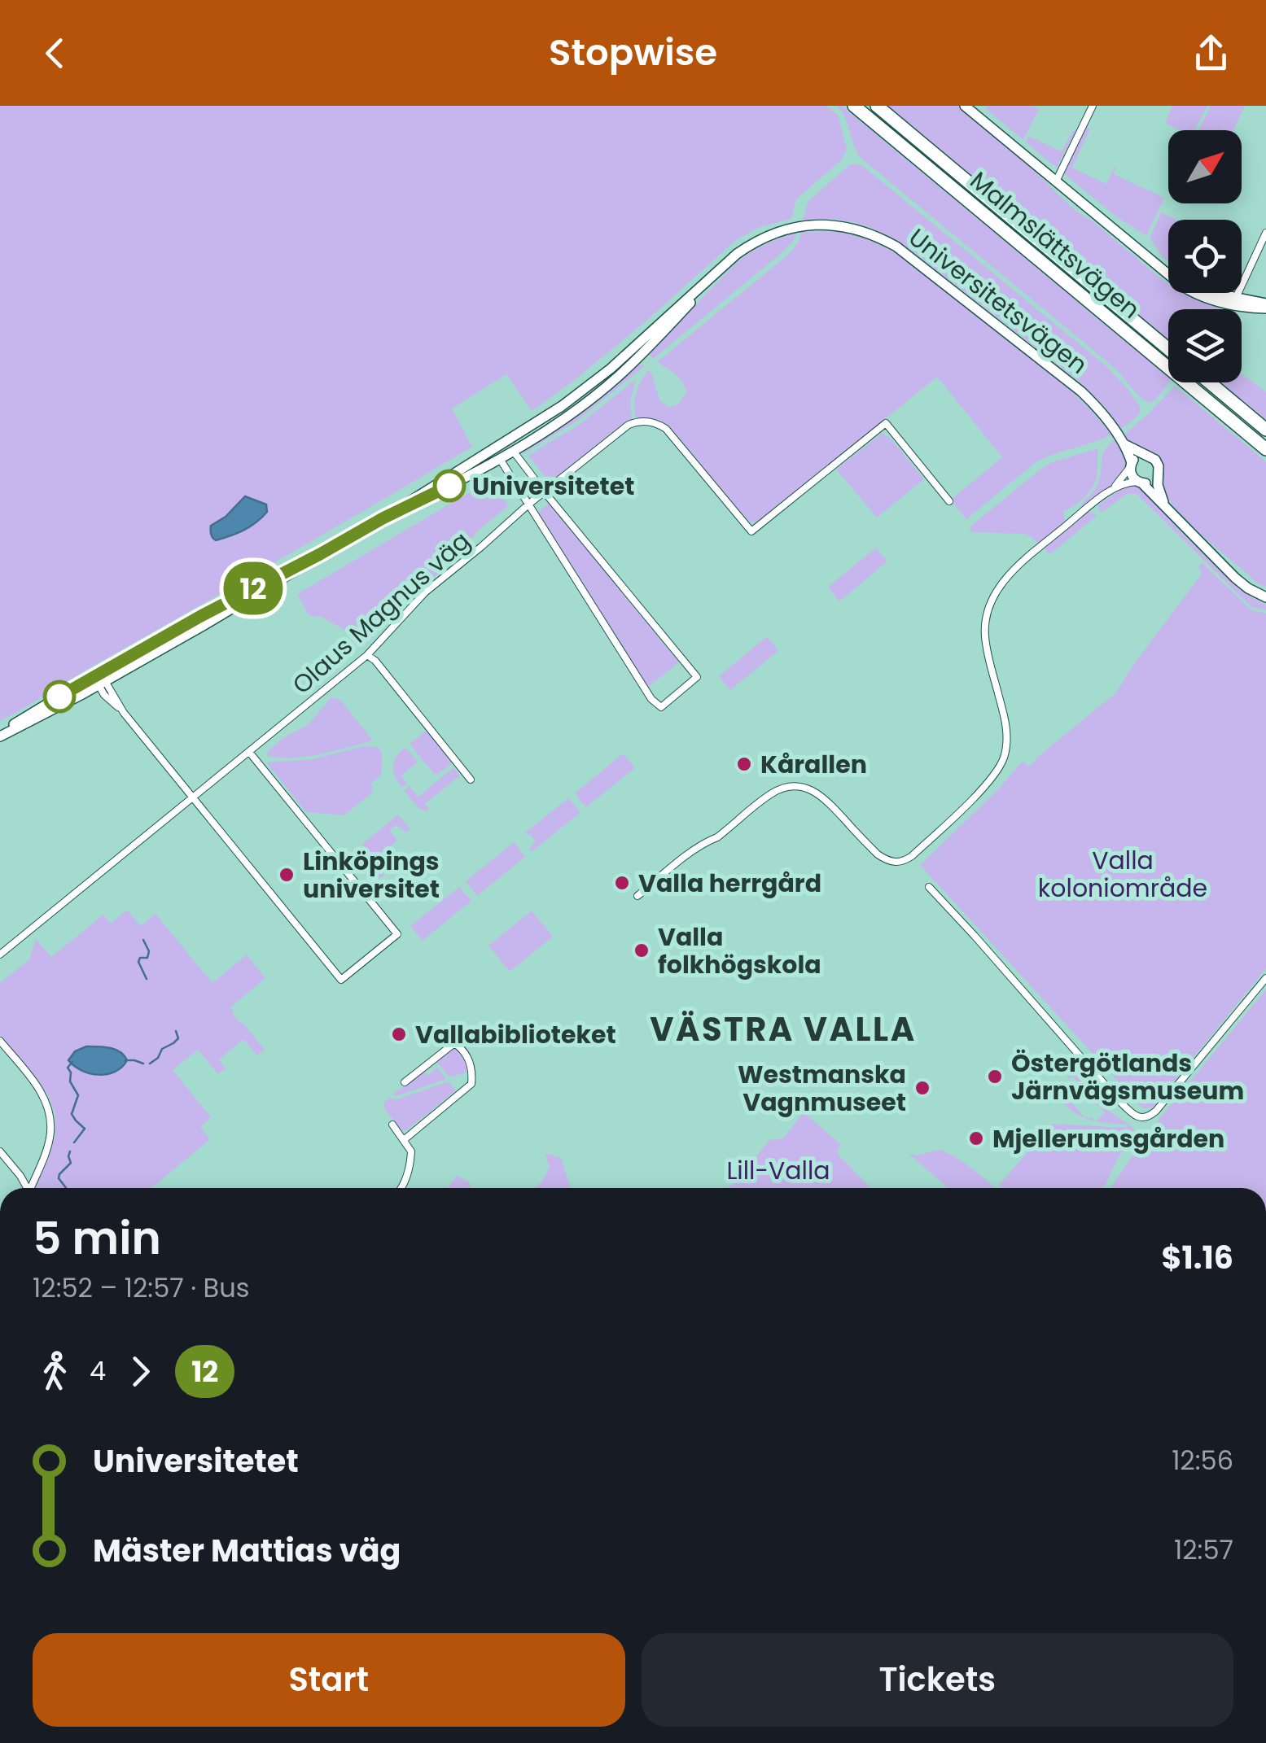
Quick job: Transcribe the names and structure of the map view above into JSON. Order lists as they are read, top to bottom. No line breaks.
{"streets":{"highway":["Malmslättsvägen"],"main road":["Universitetsvägen"],"street":["Olaus Magnus väg"]},"districts":["VÄSTRA VALLA"],"parks":["Valla koloniområde","Lill-Valla"],"places":["Universitetet","Kårallen","Linköpings universitet","Valla herrgård","Valla folkhögskola","Vallabiblioteket","Östergötlands Järnvägsmuseum","Westmanska Vagnmuseet","Mjellerumsgården"],"lines":["bus line 12"],"north":"top right","page":{"header":"Stopwise","on_map":"12","heading":["5 min","12:52 – 12:57 · Bus","$1.16"],"legs":["4","12"],"list":[{"name":"Universitetet","value":"12:56"},{"name":"Mäster Mattias väg","value":"12:57"}],"buttons":["Start","Tickets"]}}
